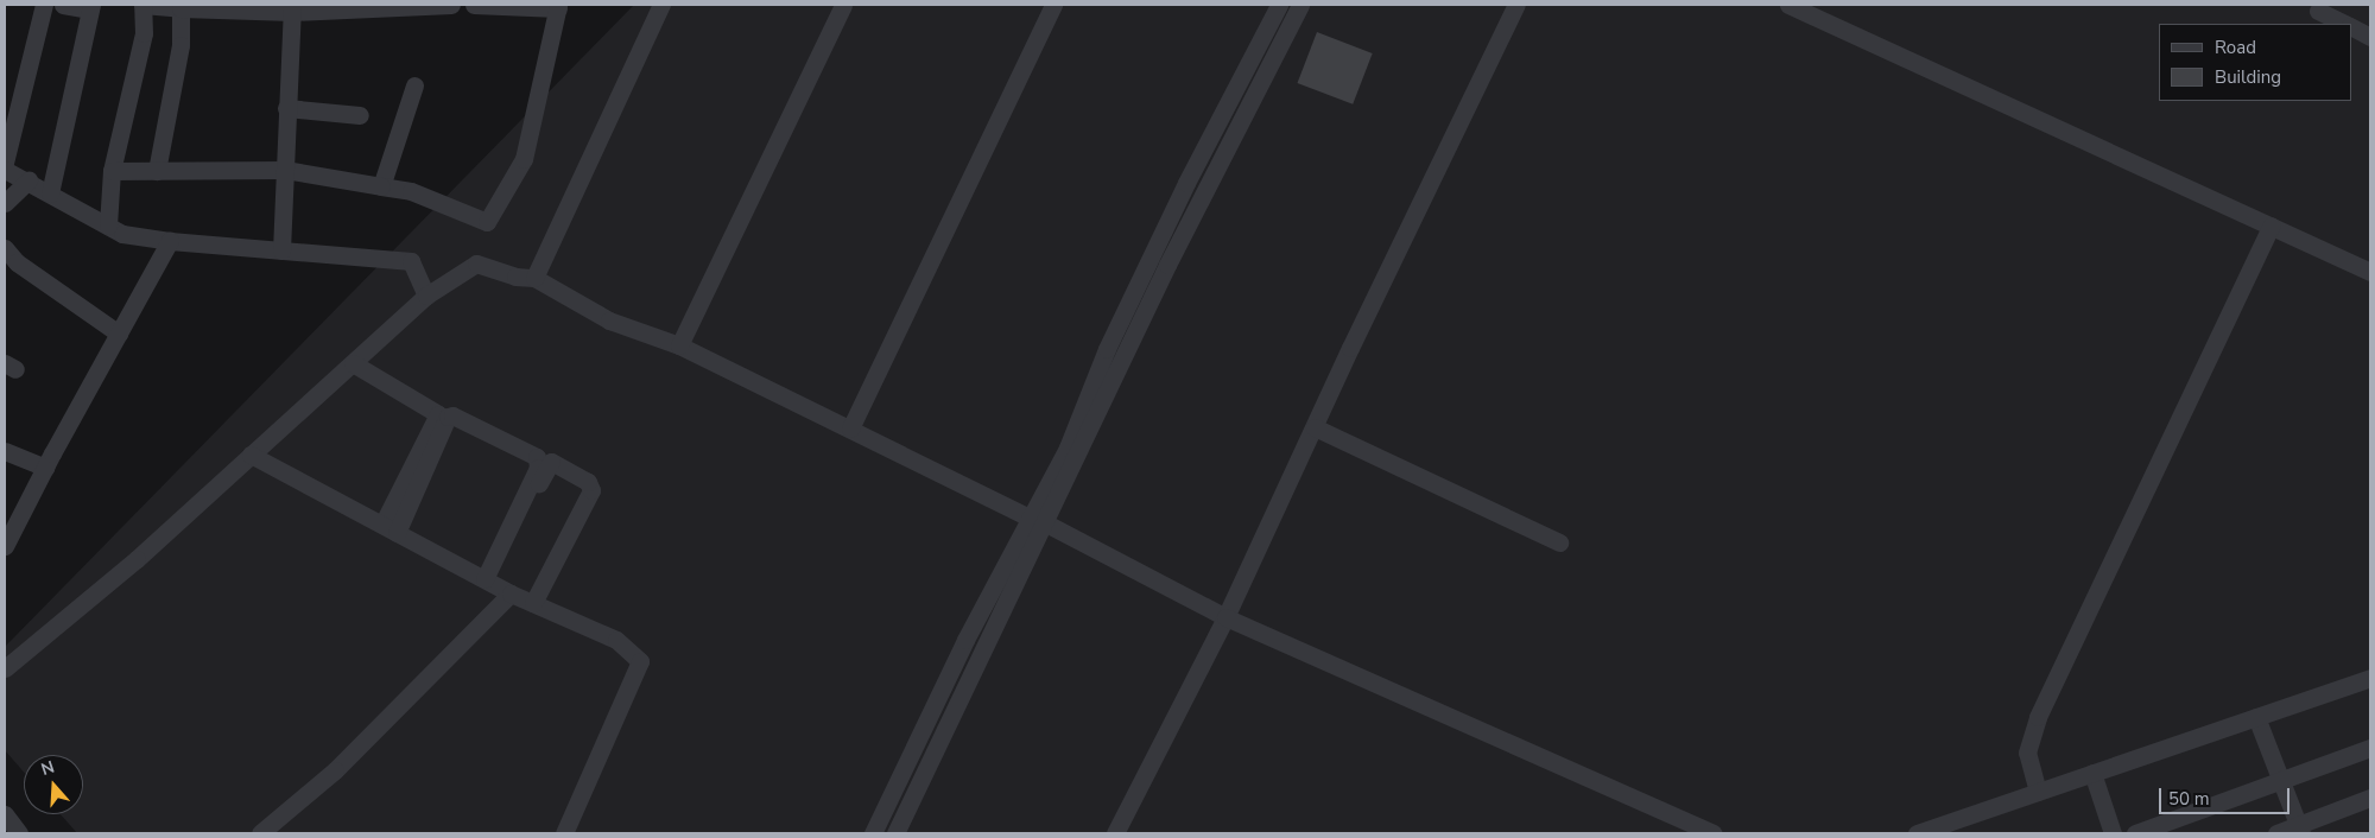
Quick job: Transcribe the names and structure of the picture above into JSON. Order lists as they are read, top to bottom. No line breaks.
{"legend":["Road","Building"],"scale_bar":"50 m","north":"top"}
